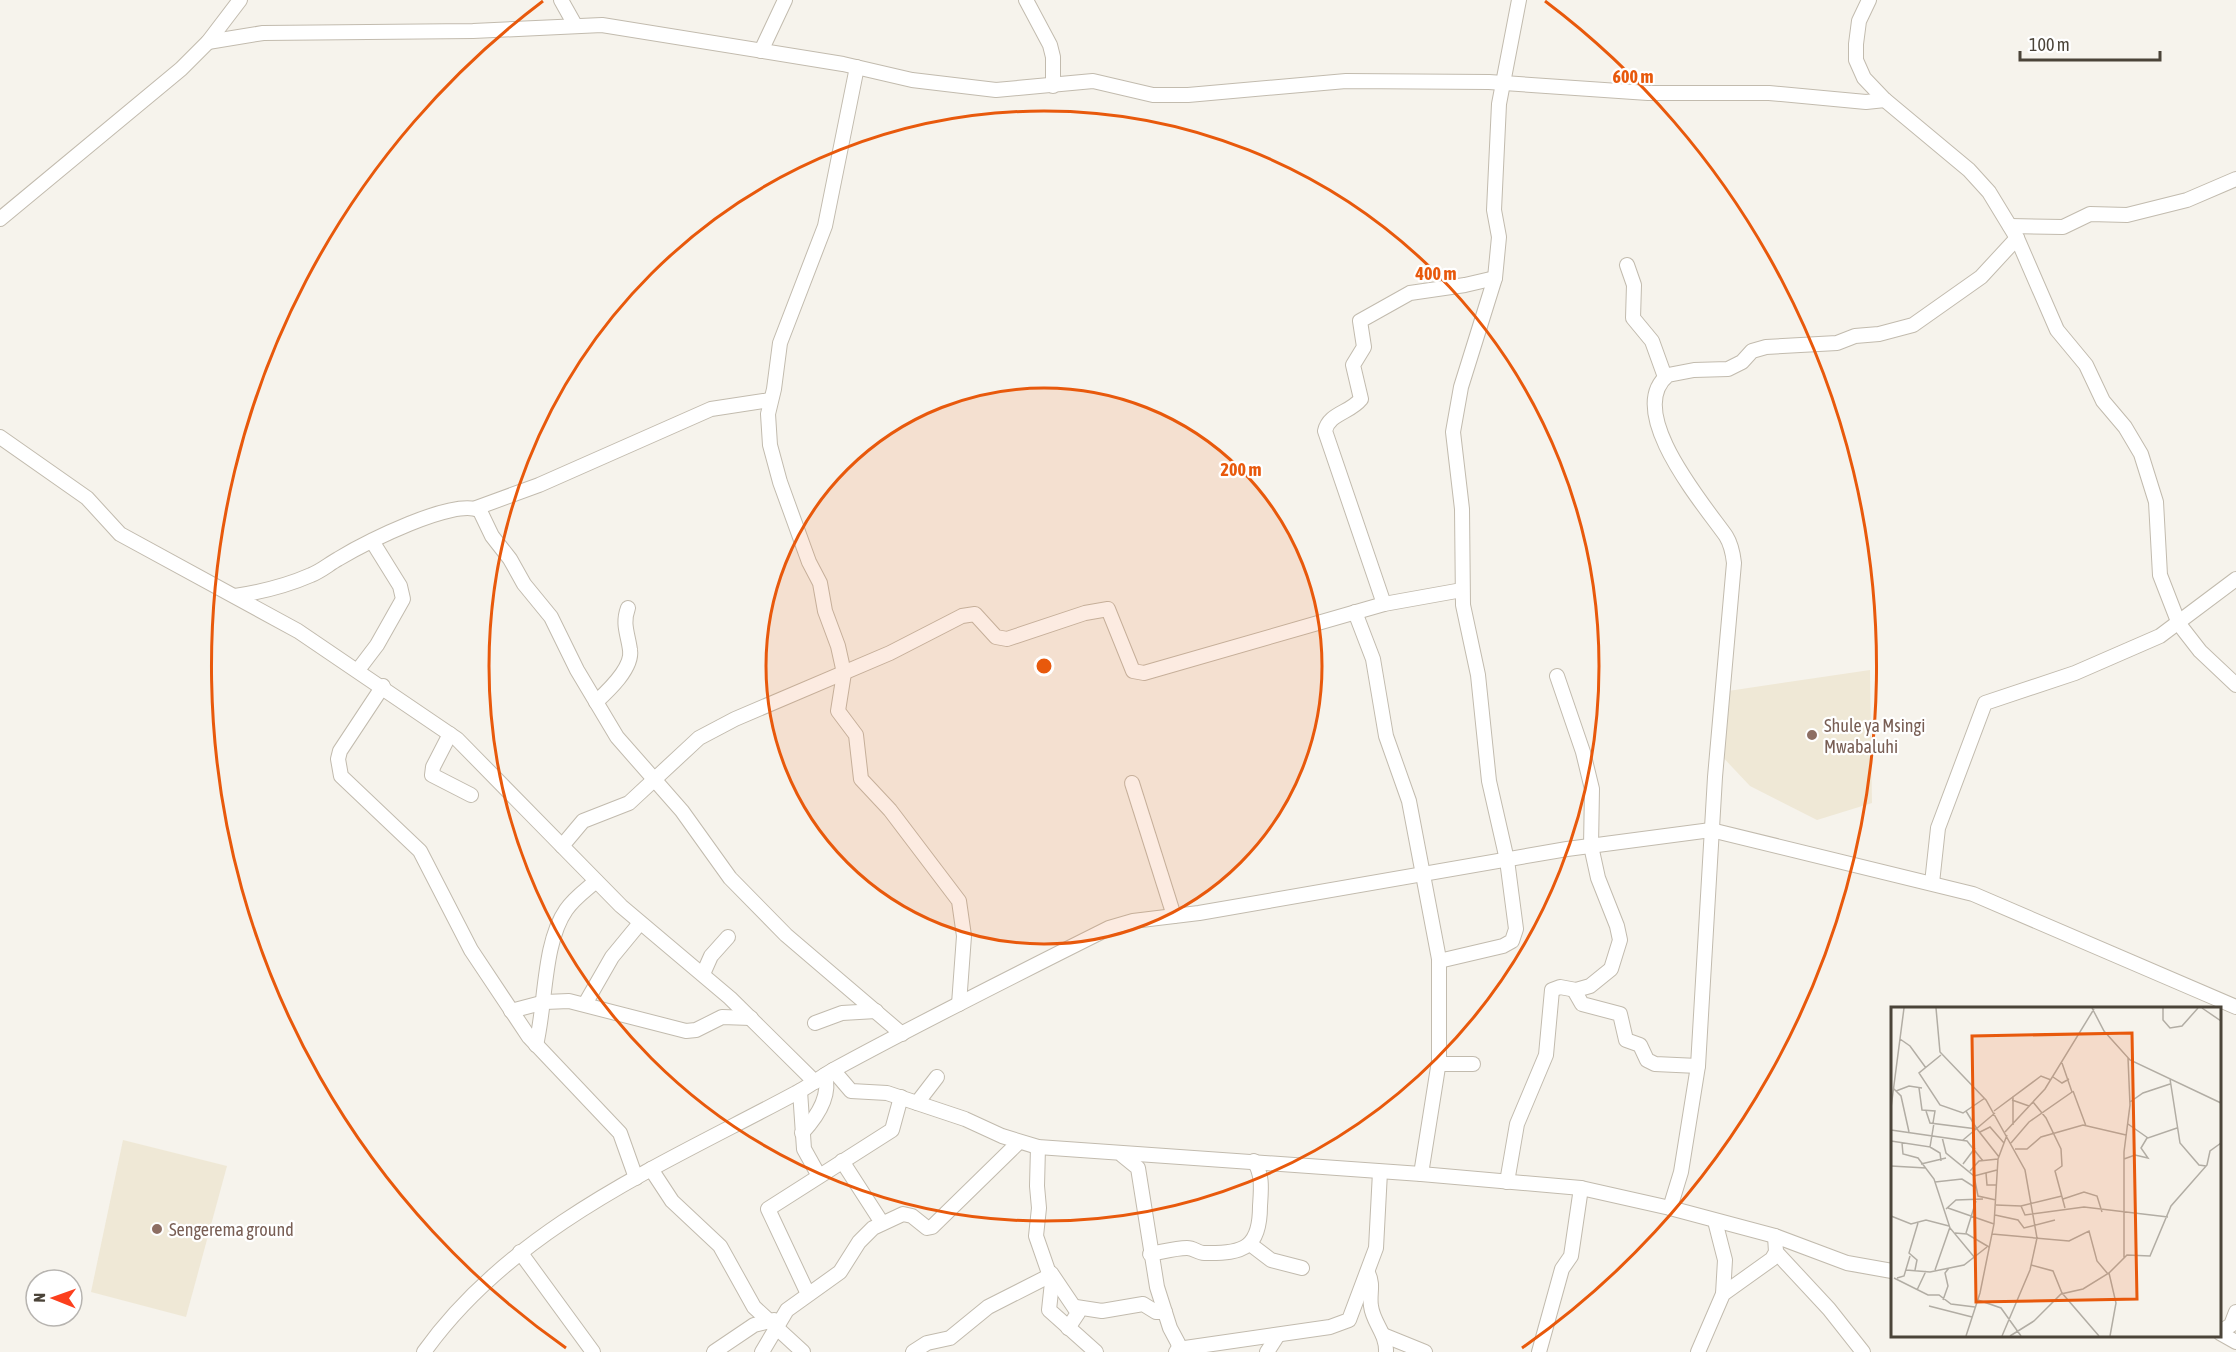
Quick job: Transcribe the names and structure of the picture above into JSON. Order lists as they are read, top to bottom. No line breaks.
{"places":["Shule ya Msingi Mwabaluhi","Sengerema ground"],"scale_bar":"100 m","north":"left","rings":["600 m","400 m","200 m"]}
